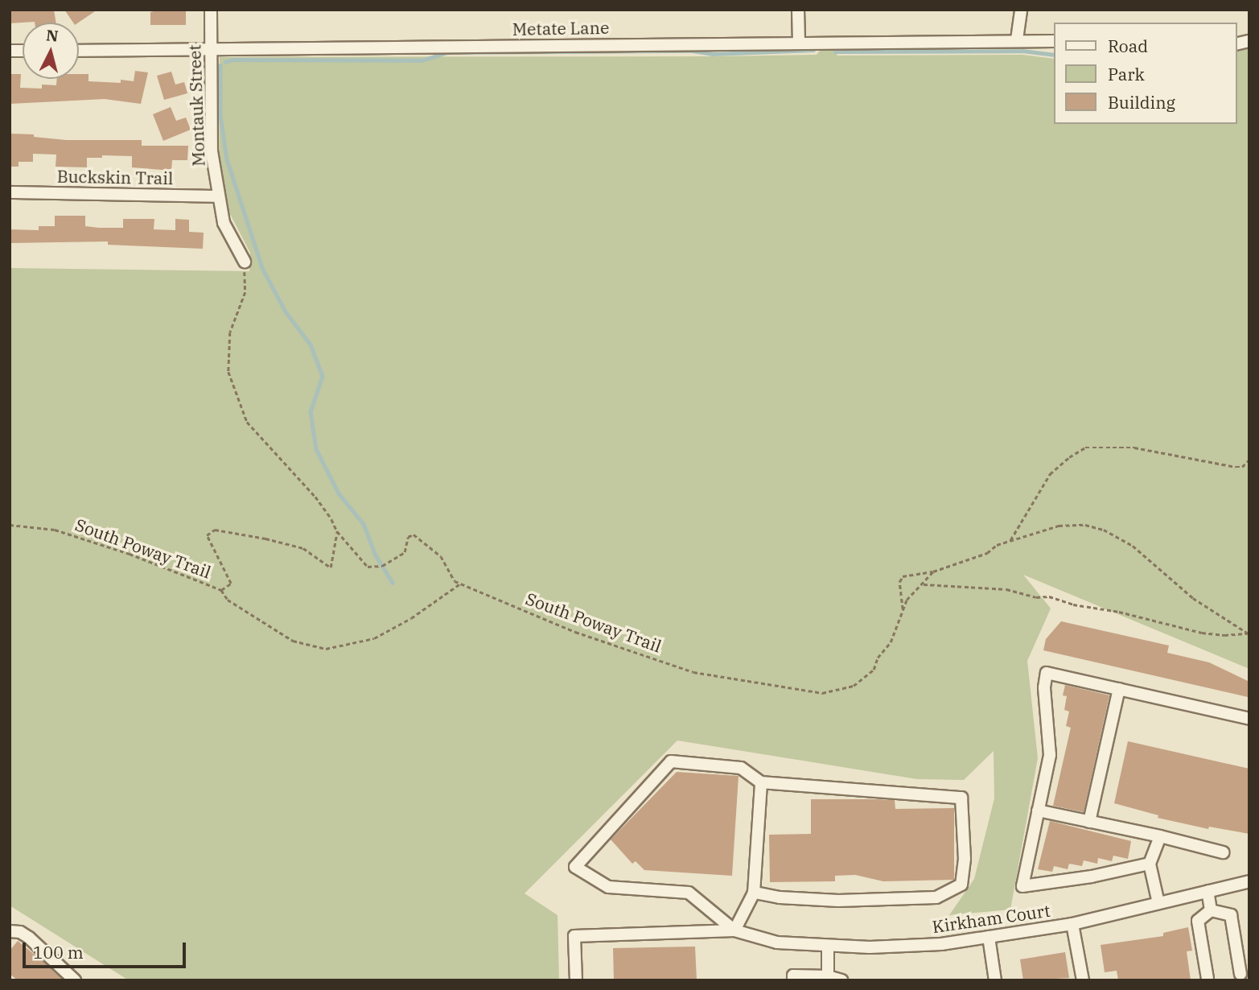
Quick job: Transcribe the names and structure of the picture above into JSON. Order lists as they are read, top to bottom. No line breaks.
{"streets":{"street":["Metate Lane","Montauk Street","Buckskin Trail","Kirkham Court"],"path":["South Poway Trail"]},"crossings":[["Metate Lane","Montauk Street"],["Montauk Street","Buckskin Trail"]],"legend":["Road","Park","Building"],"scale_bar":"100 m","north":"top"}
